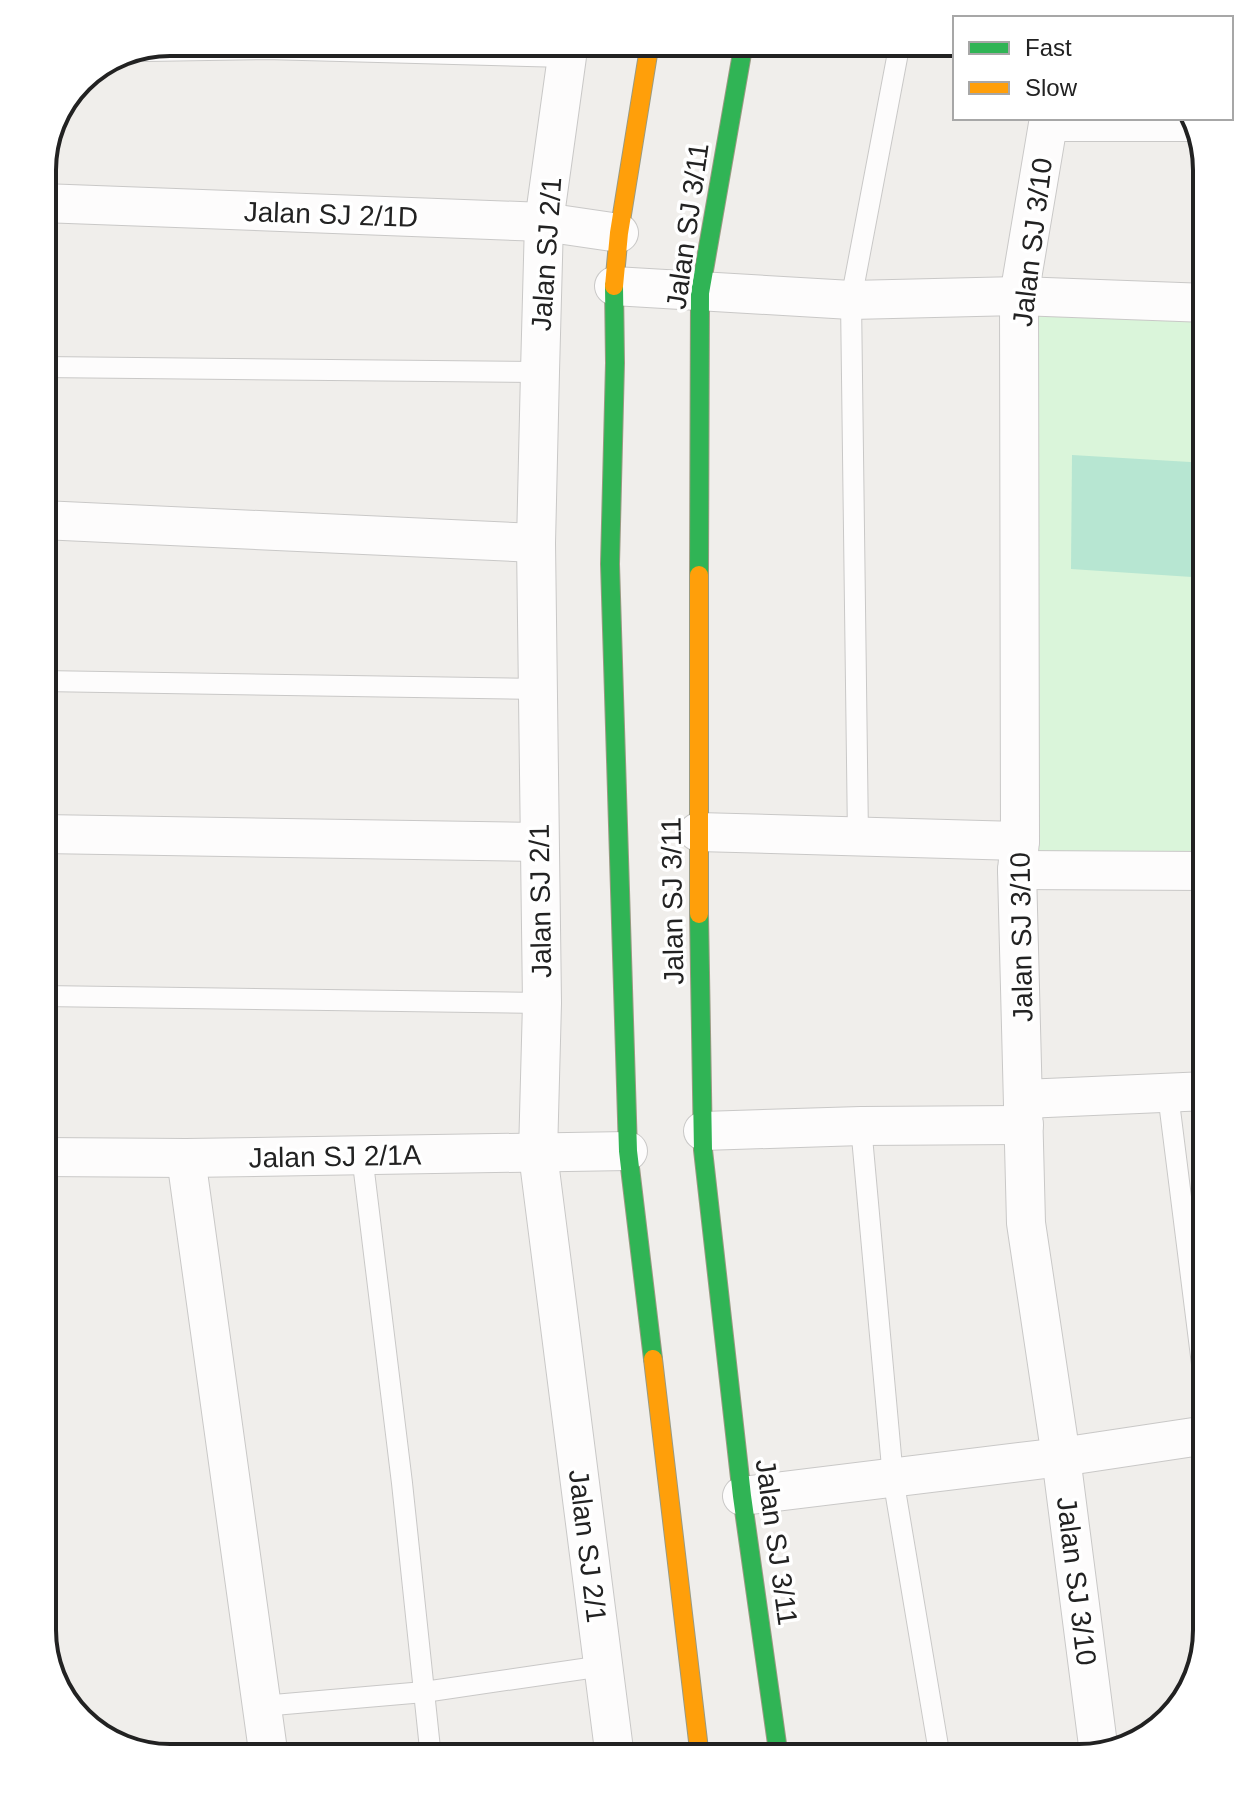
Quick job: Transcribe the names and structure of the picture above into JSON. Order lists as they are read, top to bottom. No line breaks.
{"streets":{"street":["Jalan SJ 2/1D","Jalan SJ 3/11","Jalan SJ 3/10","Jalan SJ 2/1","Jalan SJ 2/1A"]},"crossings":[["Jalan SJ 2/1D","Jalan SJ 2/1"],["Jalan SJ 2/1","Jalan SJ 2/1A"]],"legend":["Fast","Slow"]}
